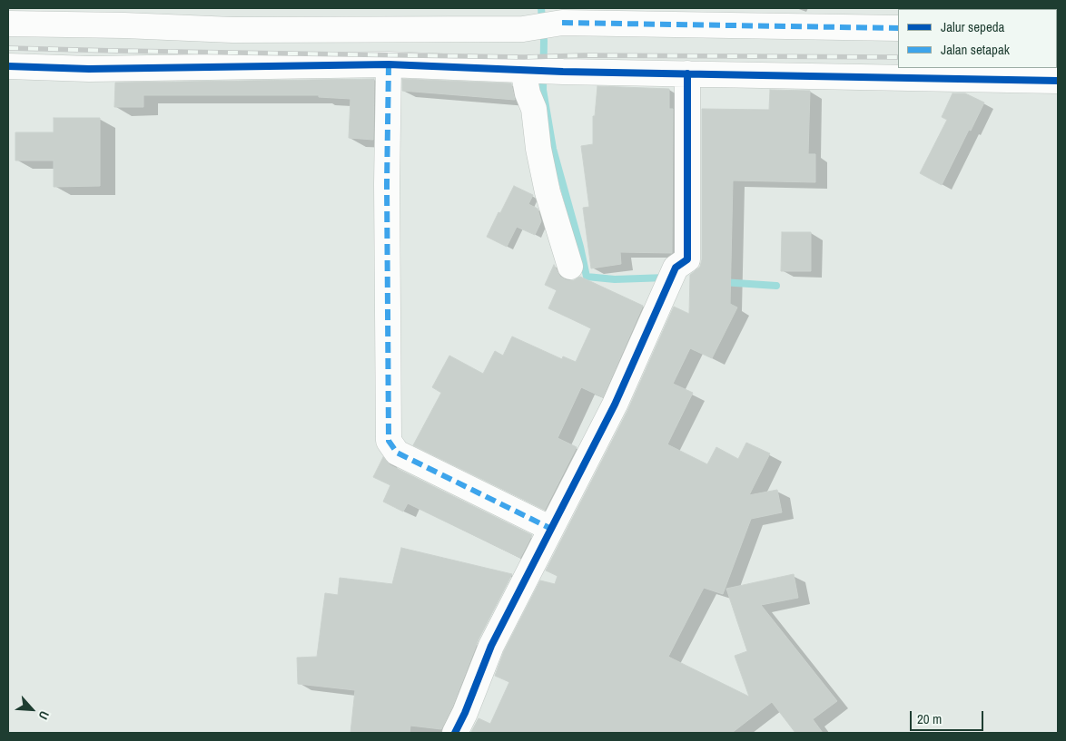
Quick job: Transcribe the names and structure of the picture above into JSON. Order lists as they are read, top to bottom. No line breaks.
{"legend":["Jalur sepeda","Jalan setapak"],"scale_bar":"20 m","north":"bottom right"}
